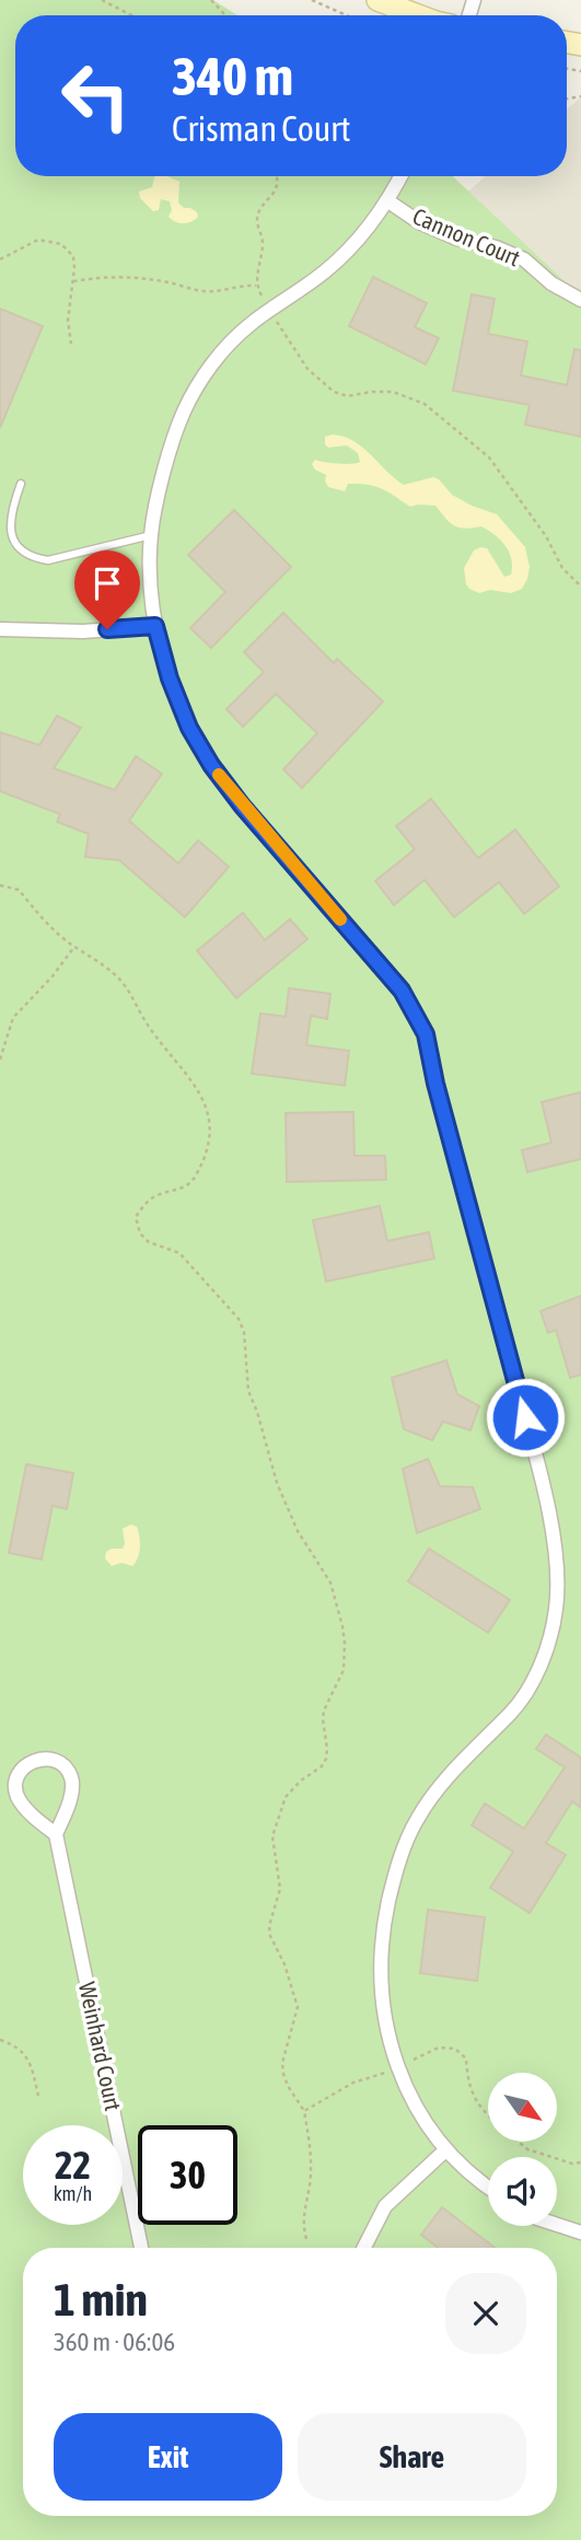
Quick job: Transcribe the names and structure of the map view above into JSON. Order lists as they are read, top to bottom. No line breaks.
{"streets":{"street":["Cannon Court","Weinhard Court"]},"north":"bottom right","page":{"turn":["340 m","Crisman Court"],"speed":"22 km/h","limit":"30","heading":["1 min","360 m · 06:06"],"buttons":["Exit","Share"]}}
